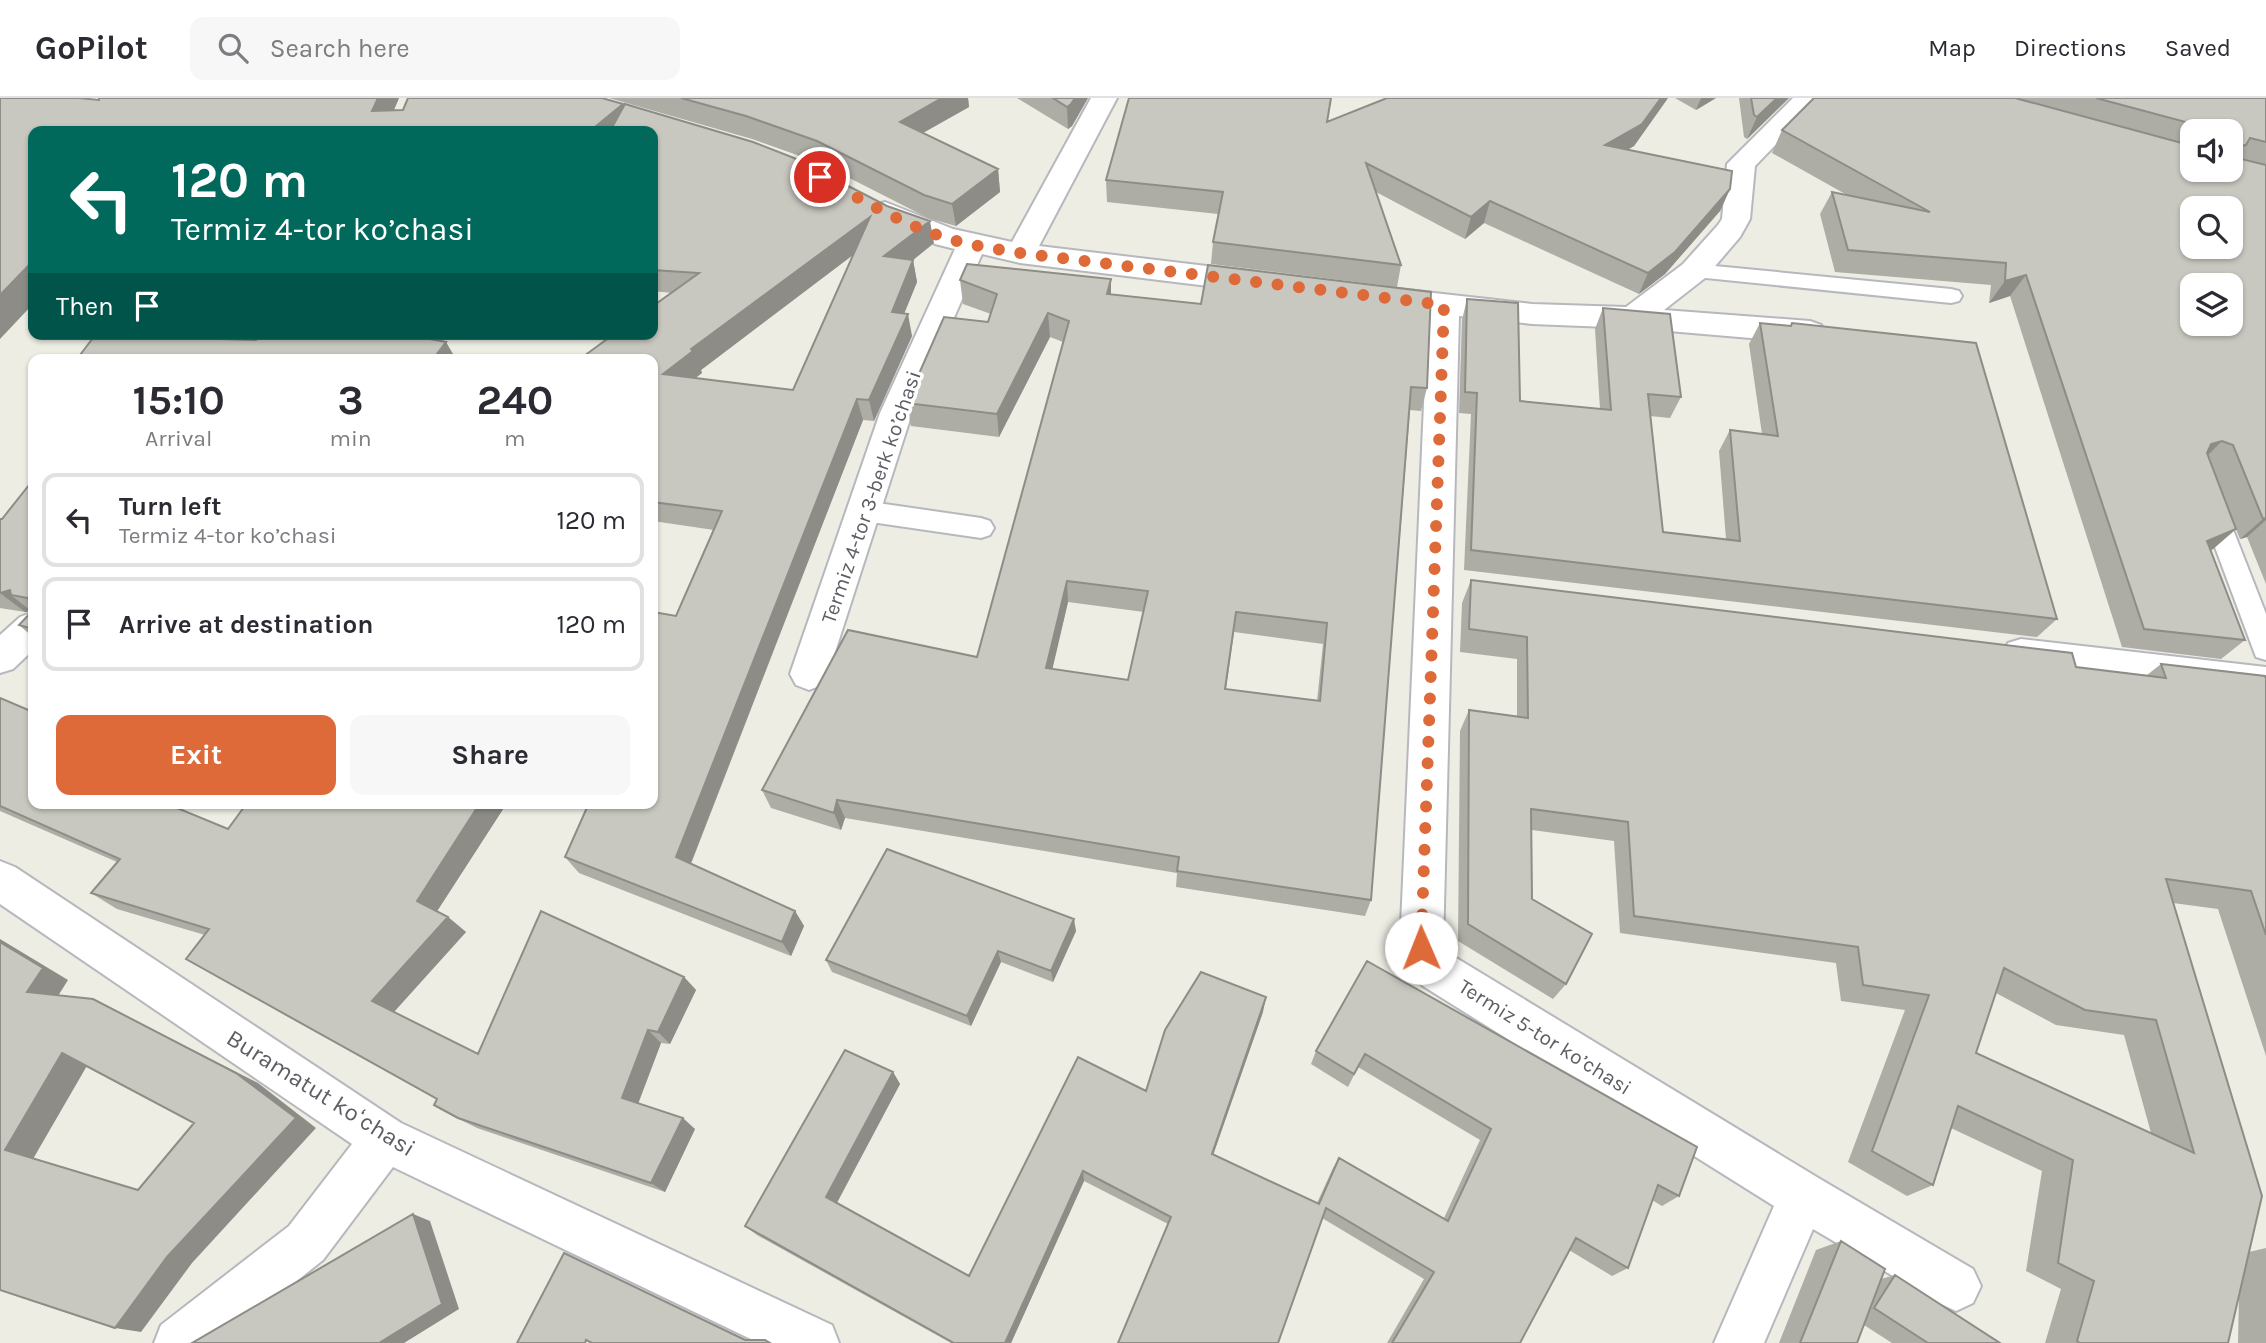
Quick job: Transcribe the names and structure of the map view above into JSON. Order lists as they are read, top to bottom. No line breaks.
{"streets":{"street":["Termiz 4-tor 3-berk koʼchasi","Termiz 5-tor koʼchasi","Buramatut koʻchasi"]},"page":{"header":"GoPilot","search":"Search here","nav":["Map","Directions","Saved"],"turn":["120 m","Termiz 4-tor koʼchasi"],"then":"Then","eta":["15:10","Arrival","3","min","240","m"],"list":[{"name":"Turn left","note":"Termiz 4-tor koʼchasi","value":"120 m"},{"name":"Arrive at destination","value":"120 m"}],"buttons":["Exit","Share"]}}
